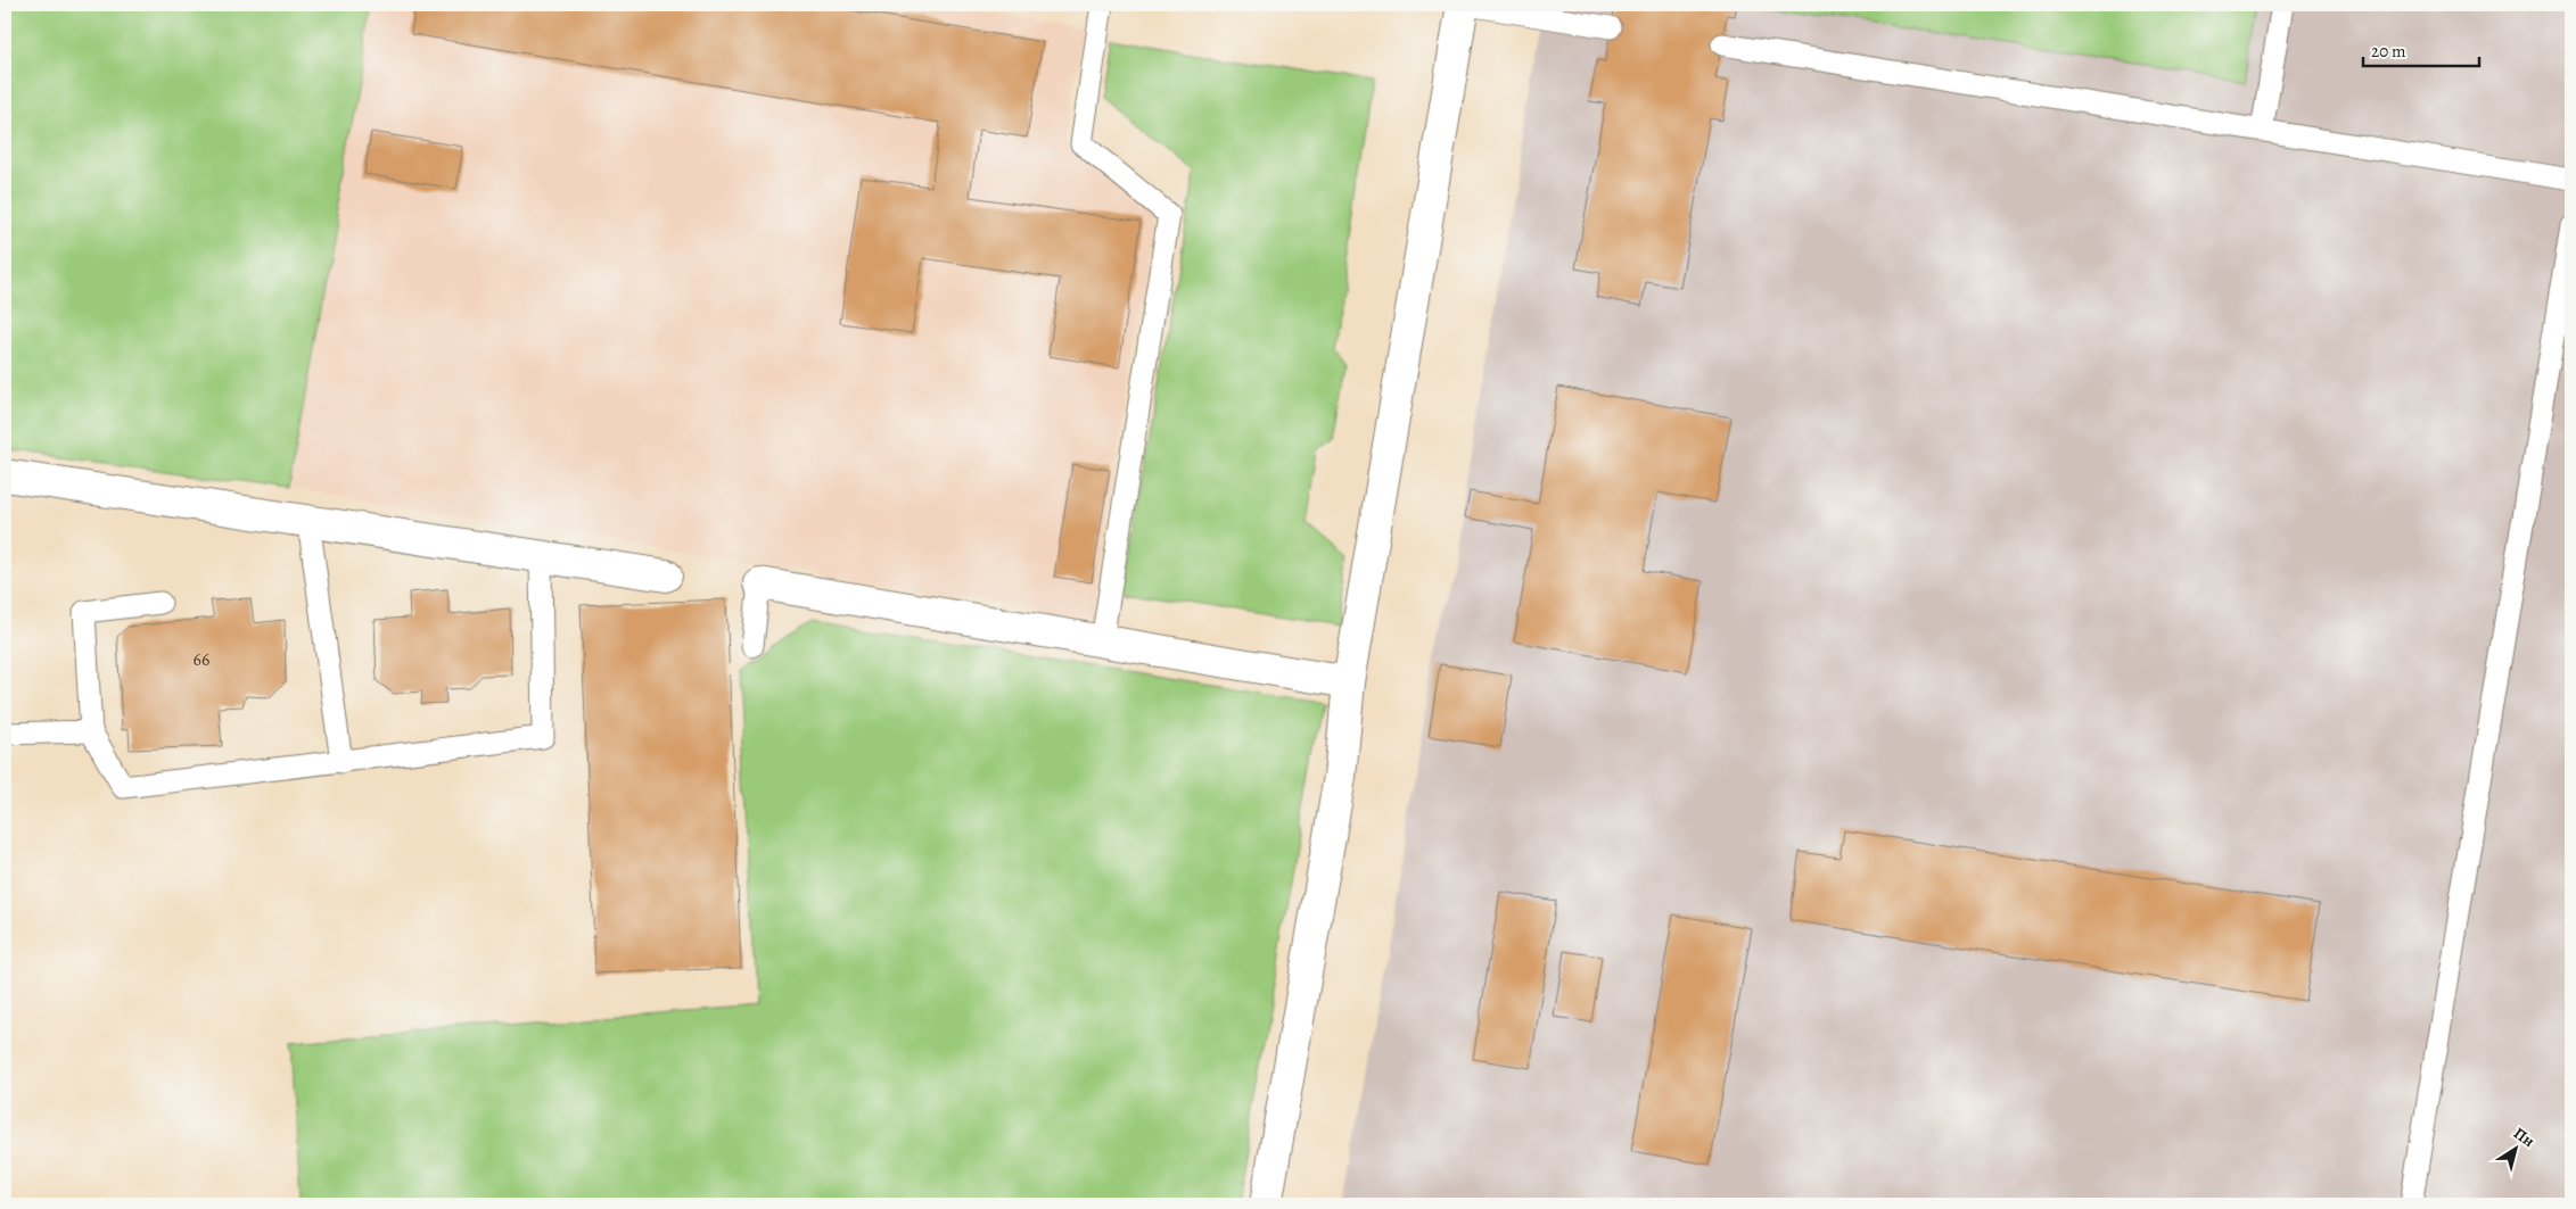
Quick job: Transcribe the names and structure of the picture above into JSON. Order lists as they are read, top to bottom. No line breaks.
{"house_numbers":["66"],"scale_bar":"20 m","north":"top right"}
